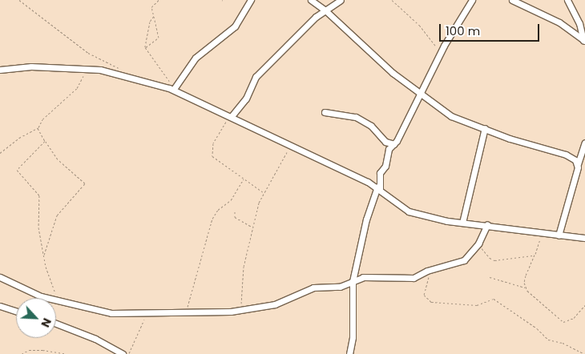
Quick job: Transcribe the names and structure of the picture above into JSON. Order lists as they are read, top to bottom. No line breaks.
{"scale_bar":"100 m","north":"bottom right"}
